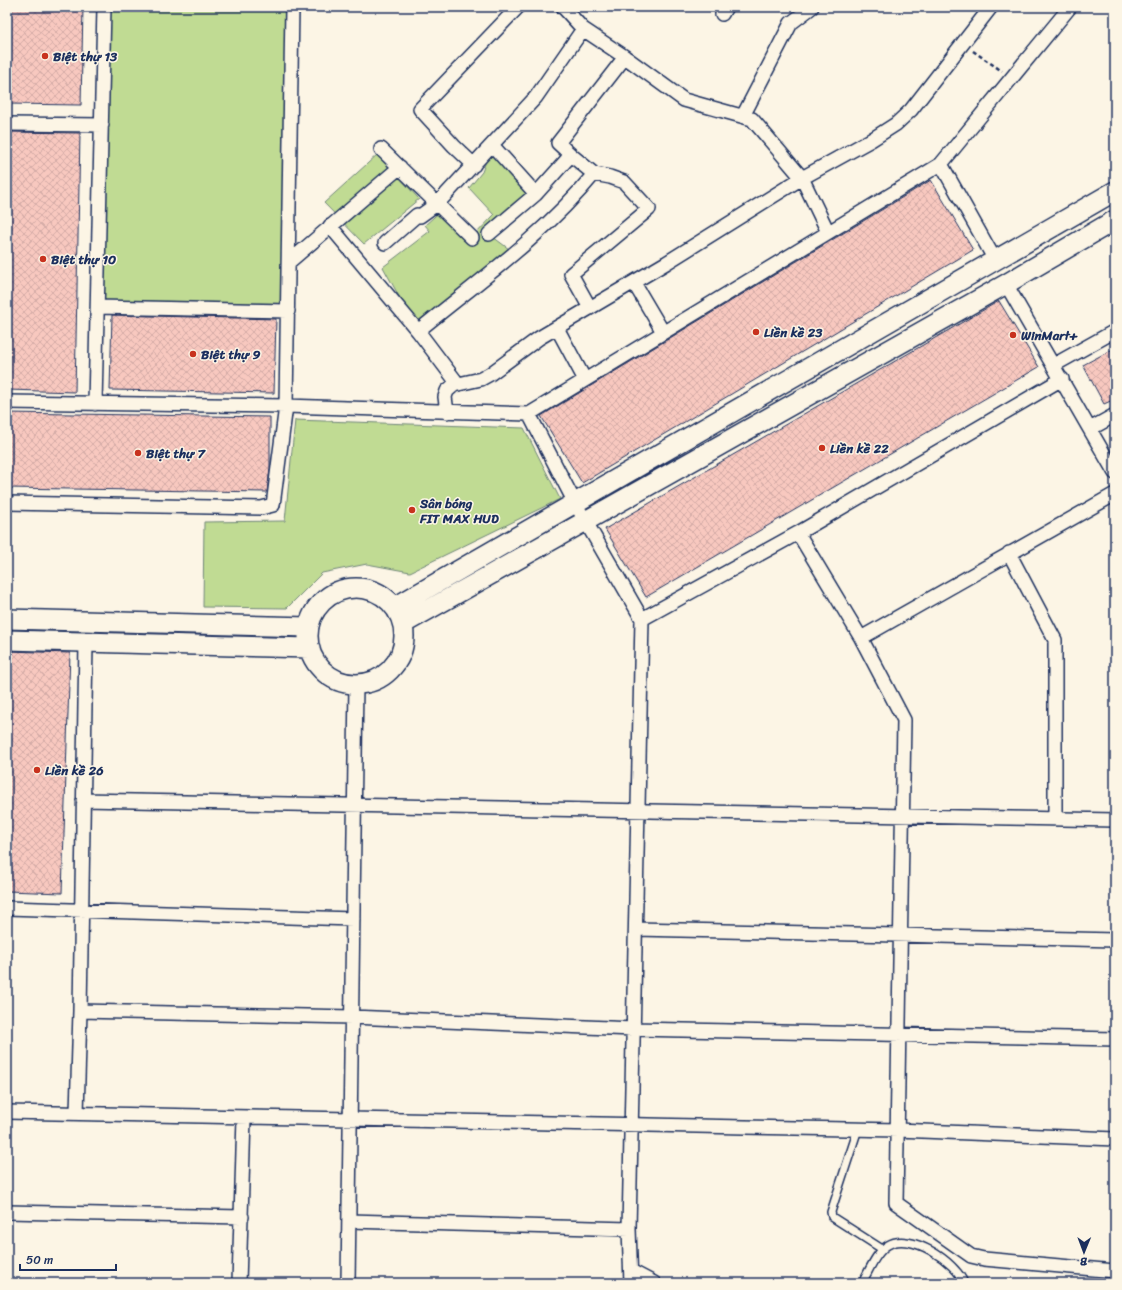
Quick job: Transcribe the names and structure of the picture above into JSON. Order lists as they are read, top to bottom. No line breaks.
{"places":["Biệt thự 13","Biệt thự 10","Liền kề 23","WinMart+","Biệt thự 9","Liền kề 22","Biệt thự 7","Sân bóng FIT MAX HUD","Liền kề 26"],"scale_bar":"50 m","north":"bottom"}
